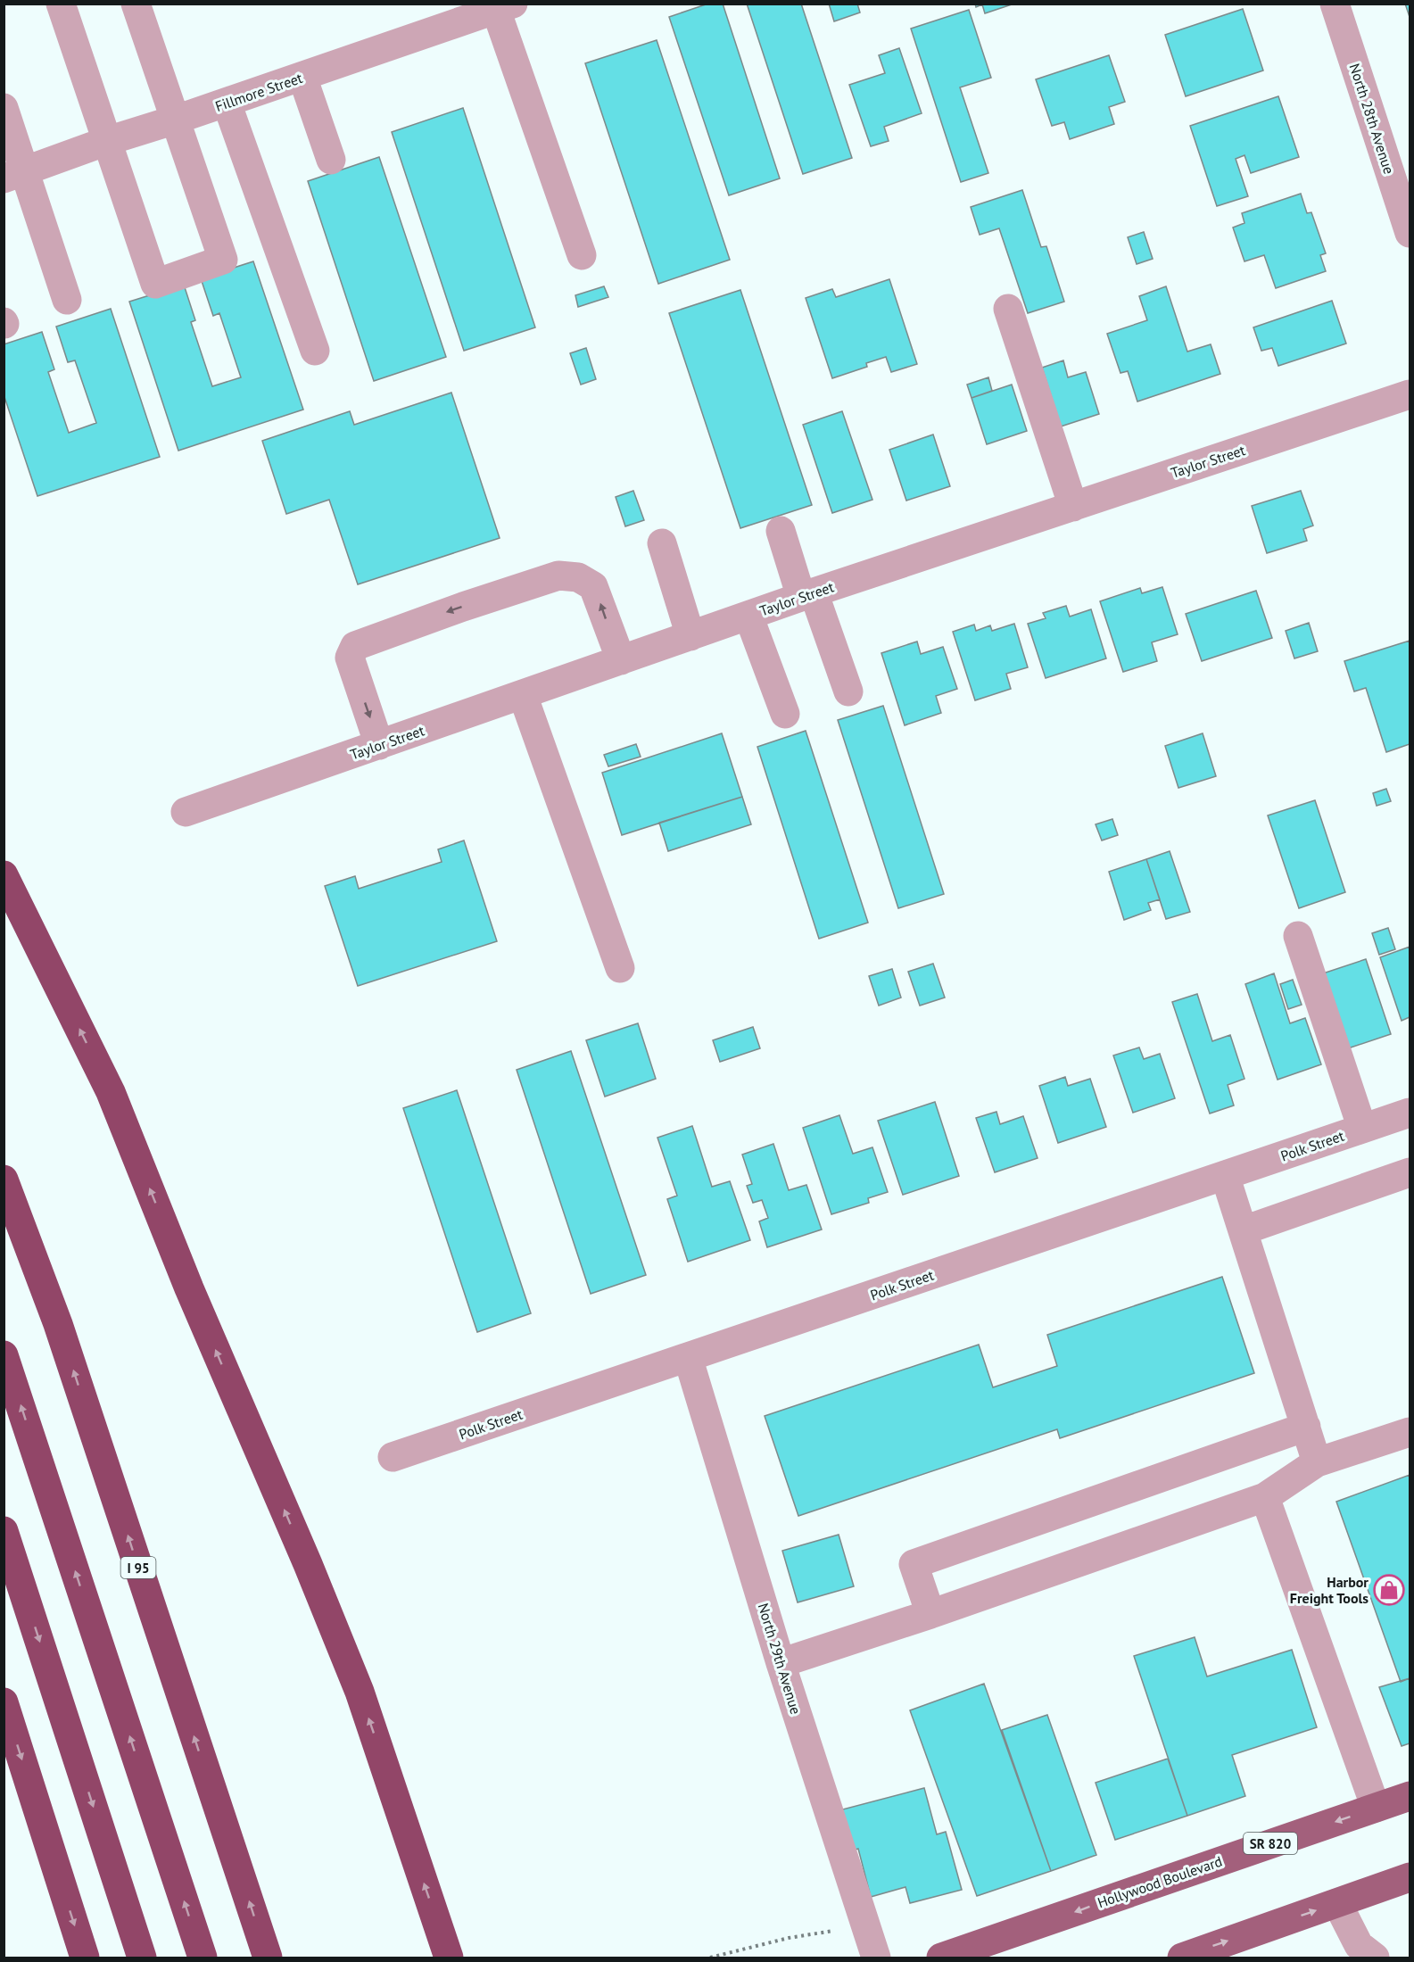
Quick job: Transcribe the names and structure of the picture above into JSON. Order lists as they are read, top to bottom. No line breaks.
{"streets":{"highway":["I 95"],"main road":["SR 820","Hollywood Boulevard"],"street":["Fillmore Street","North 28th Avenue","Taylor Street","Polk Street","North 29th Avenue"]},"crossings":[["Polk Street","North 29th Avenue"]],"places":{"shop":["Harbor Freight Tools"]}}
